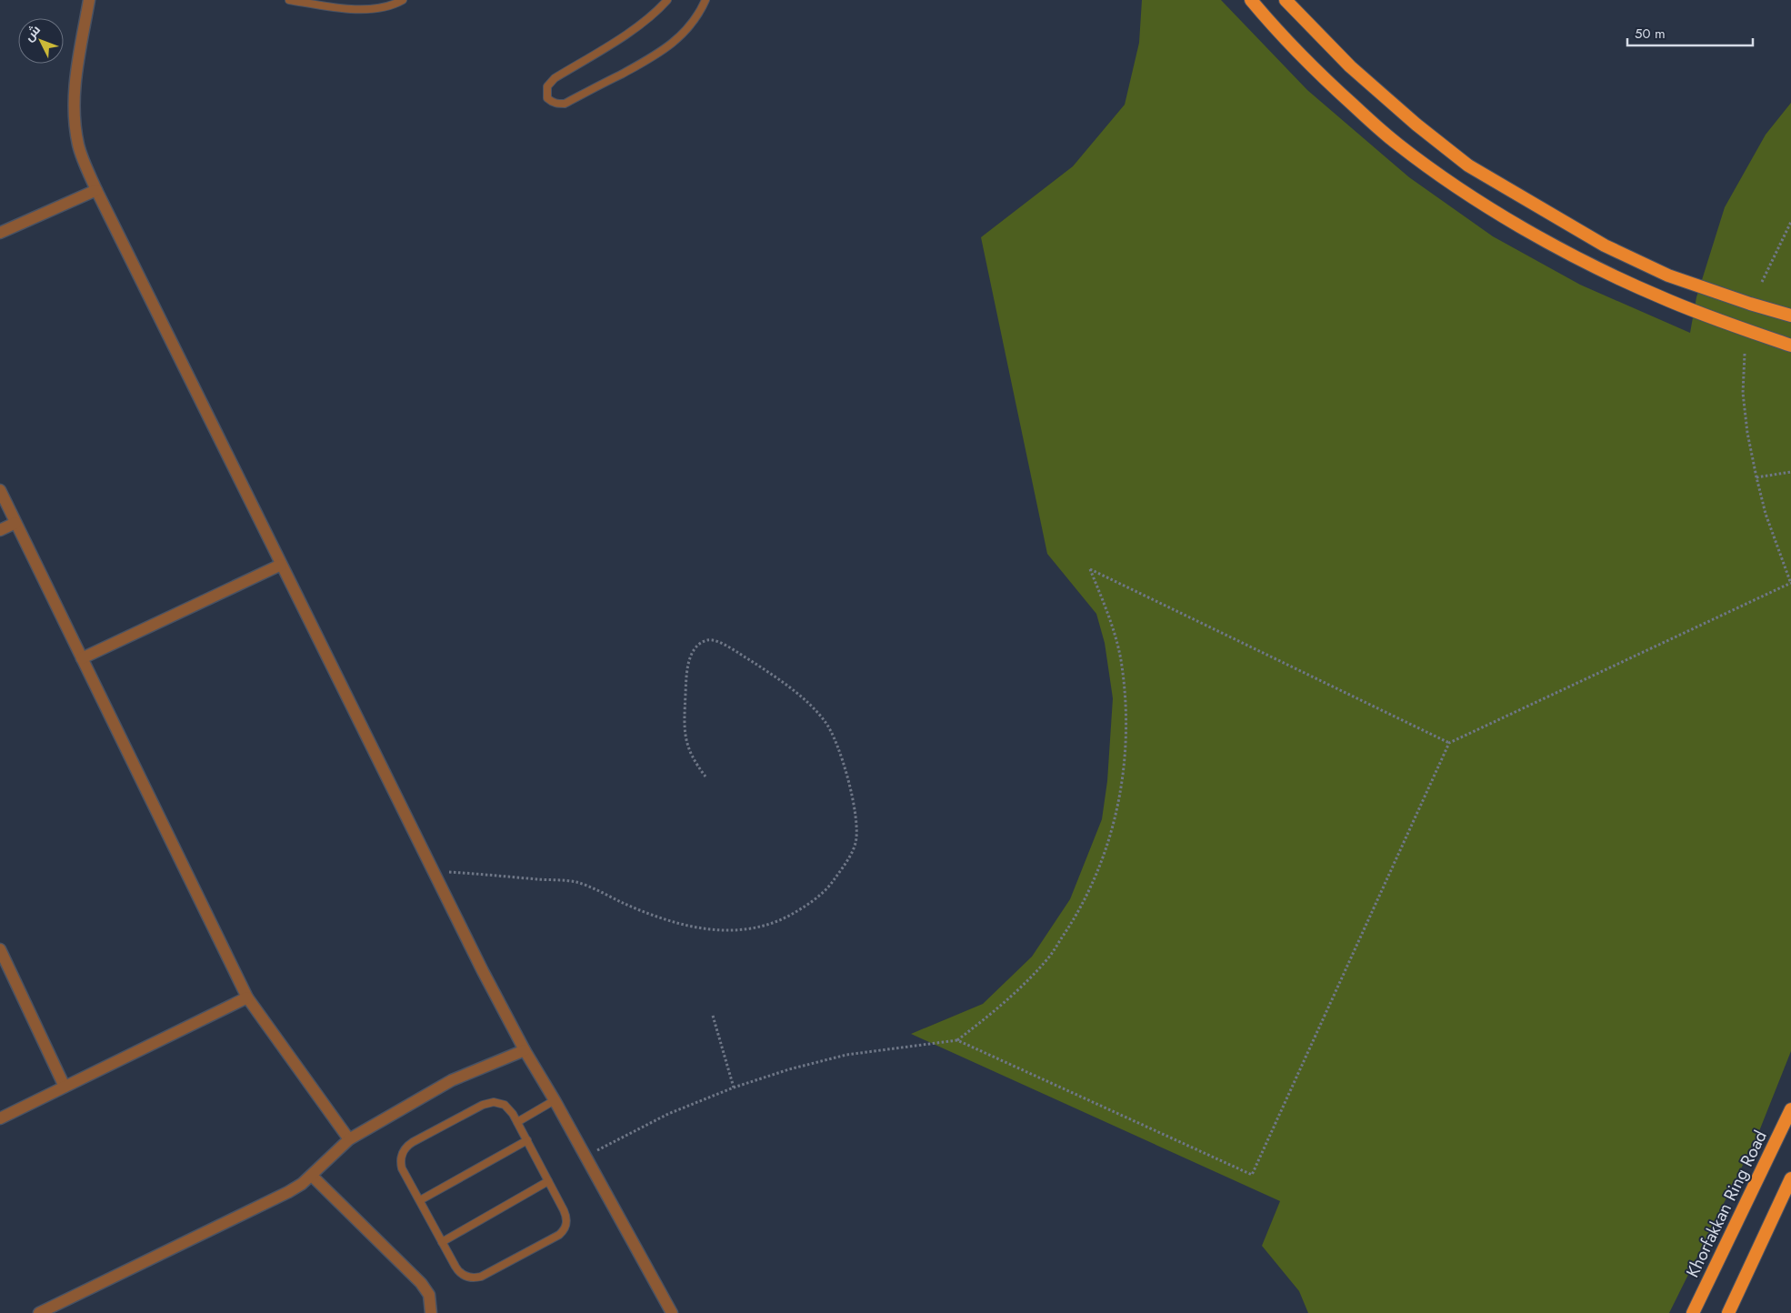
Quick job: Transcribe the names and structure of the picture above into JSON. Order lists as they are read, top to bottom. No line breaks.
{"streets":{"highway":["Khorfakkan Ring Road"]},"scale_bar":"50 m","north":"top left"}
